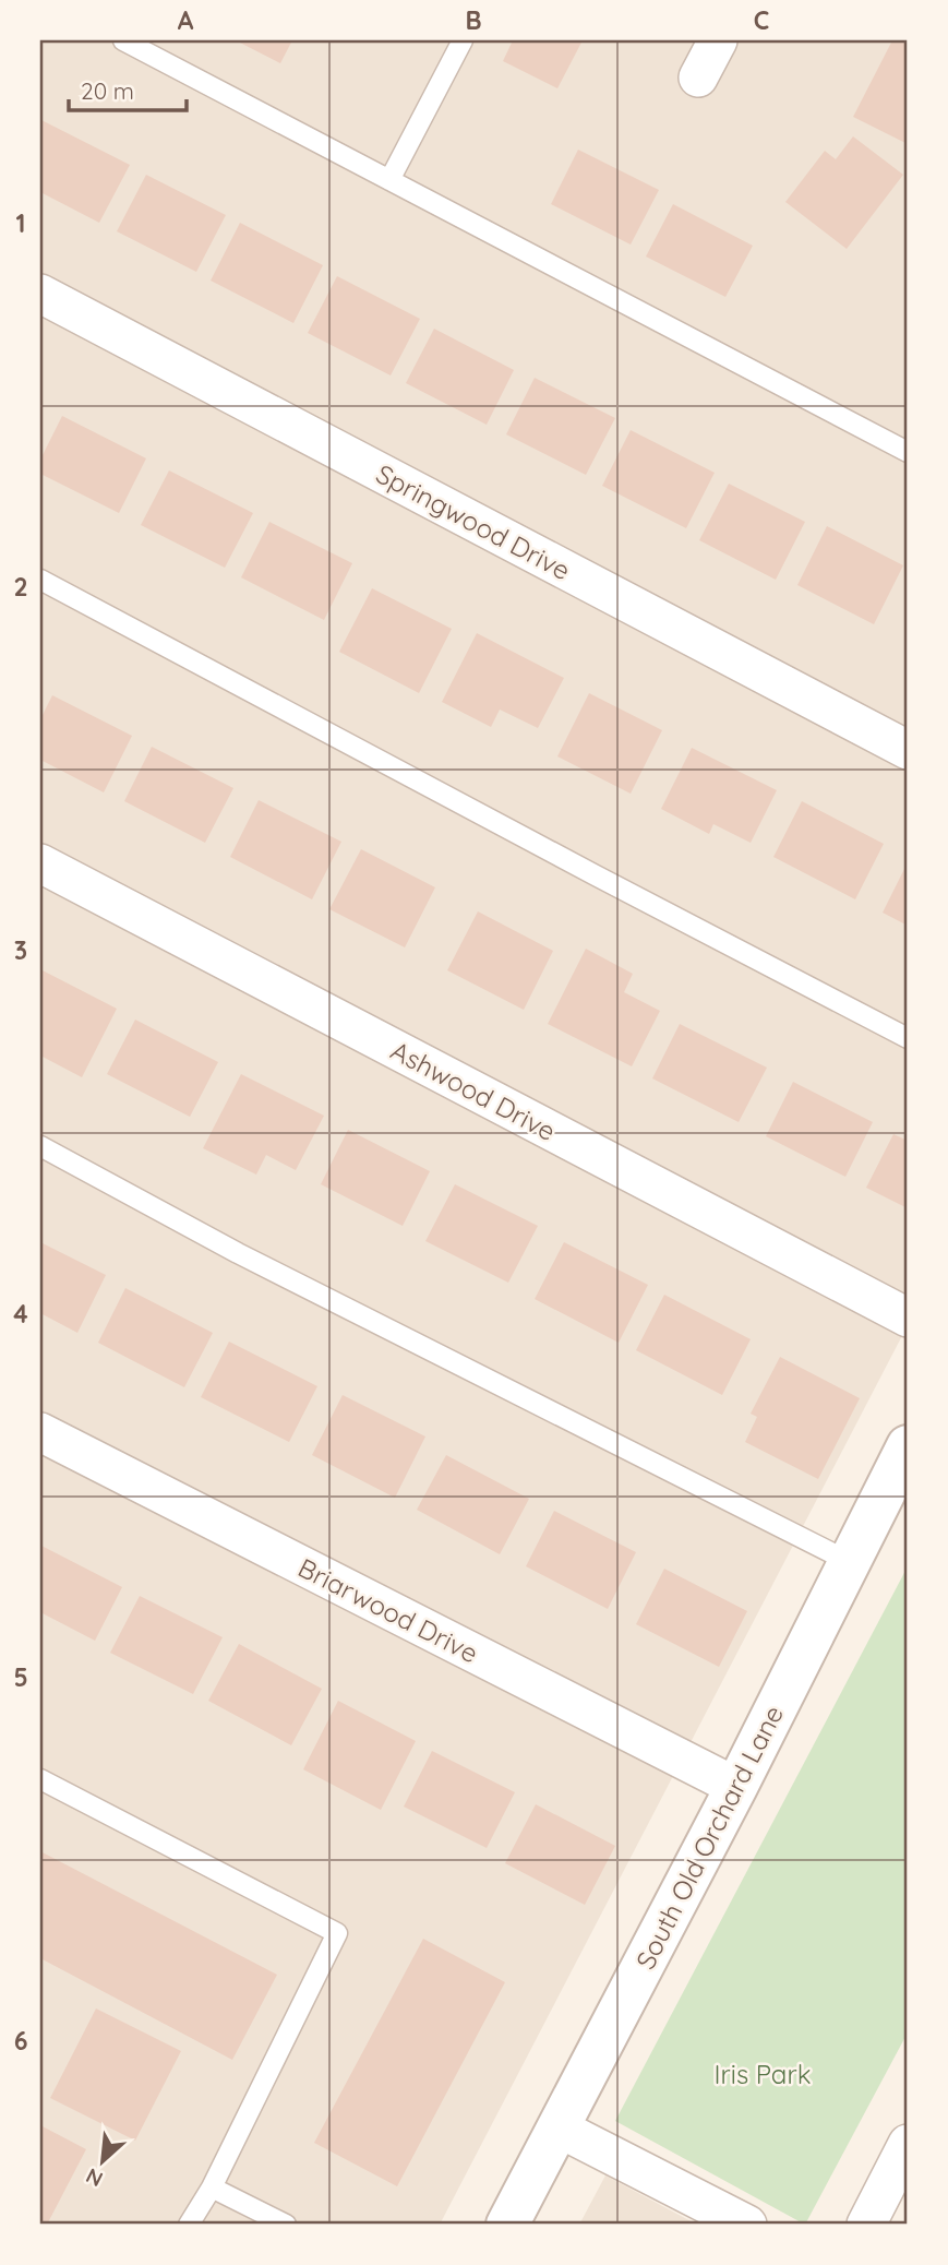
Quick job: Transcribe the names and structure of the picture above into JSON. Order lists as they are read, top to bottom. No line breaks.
{"streets":{"street":["Springwood Drive","Ashwood Drive","Briarwood Drive","South Old Orchard Lane"]},"crossings":[["Briarwood Drive","South Old Orchard Lane"]],"parks":["Iris Park"],"scale_bar":"20 m","north":"bottom left","grid":{"columns":["A","B","C"],"rows":["1","2","3","4","5","6"]}}
